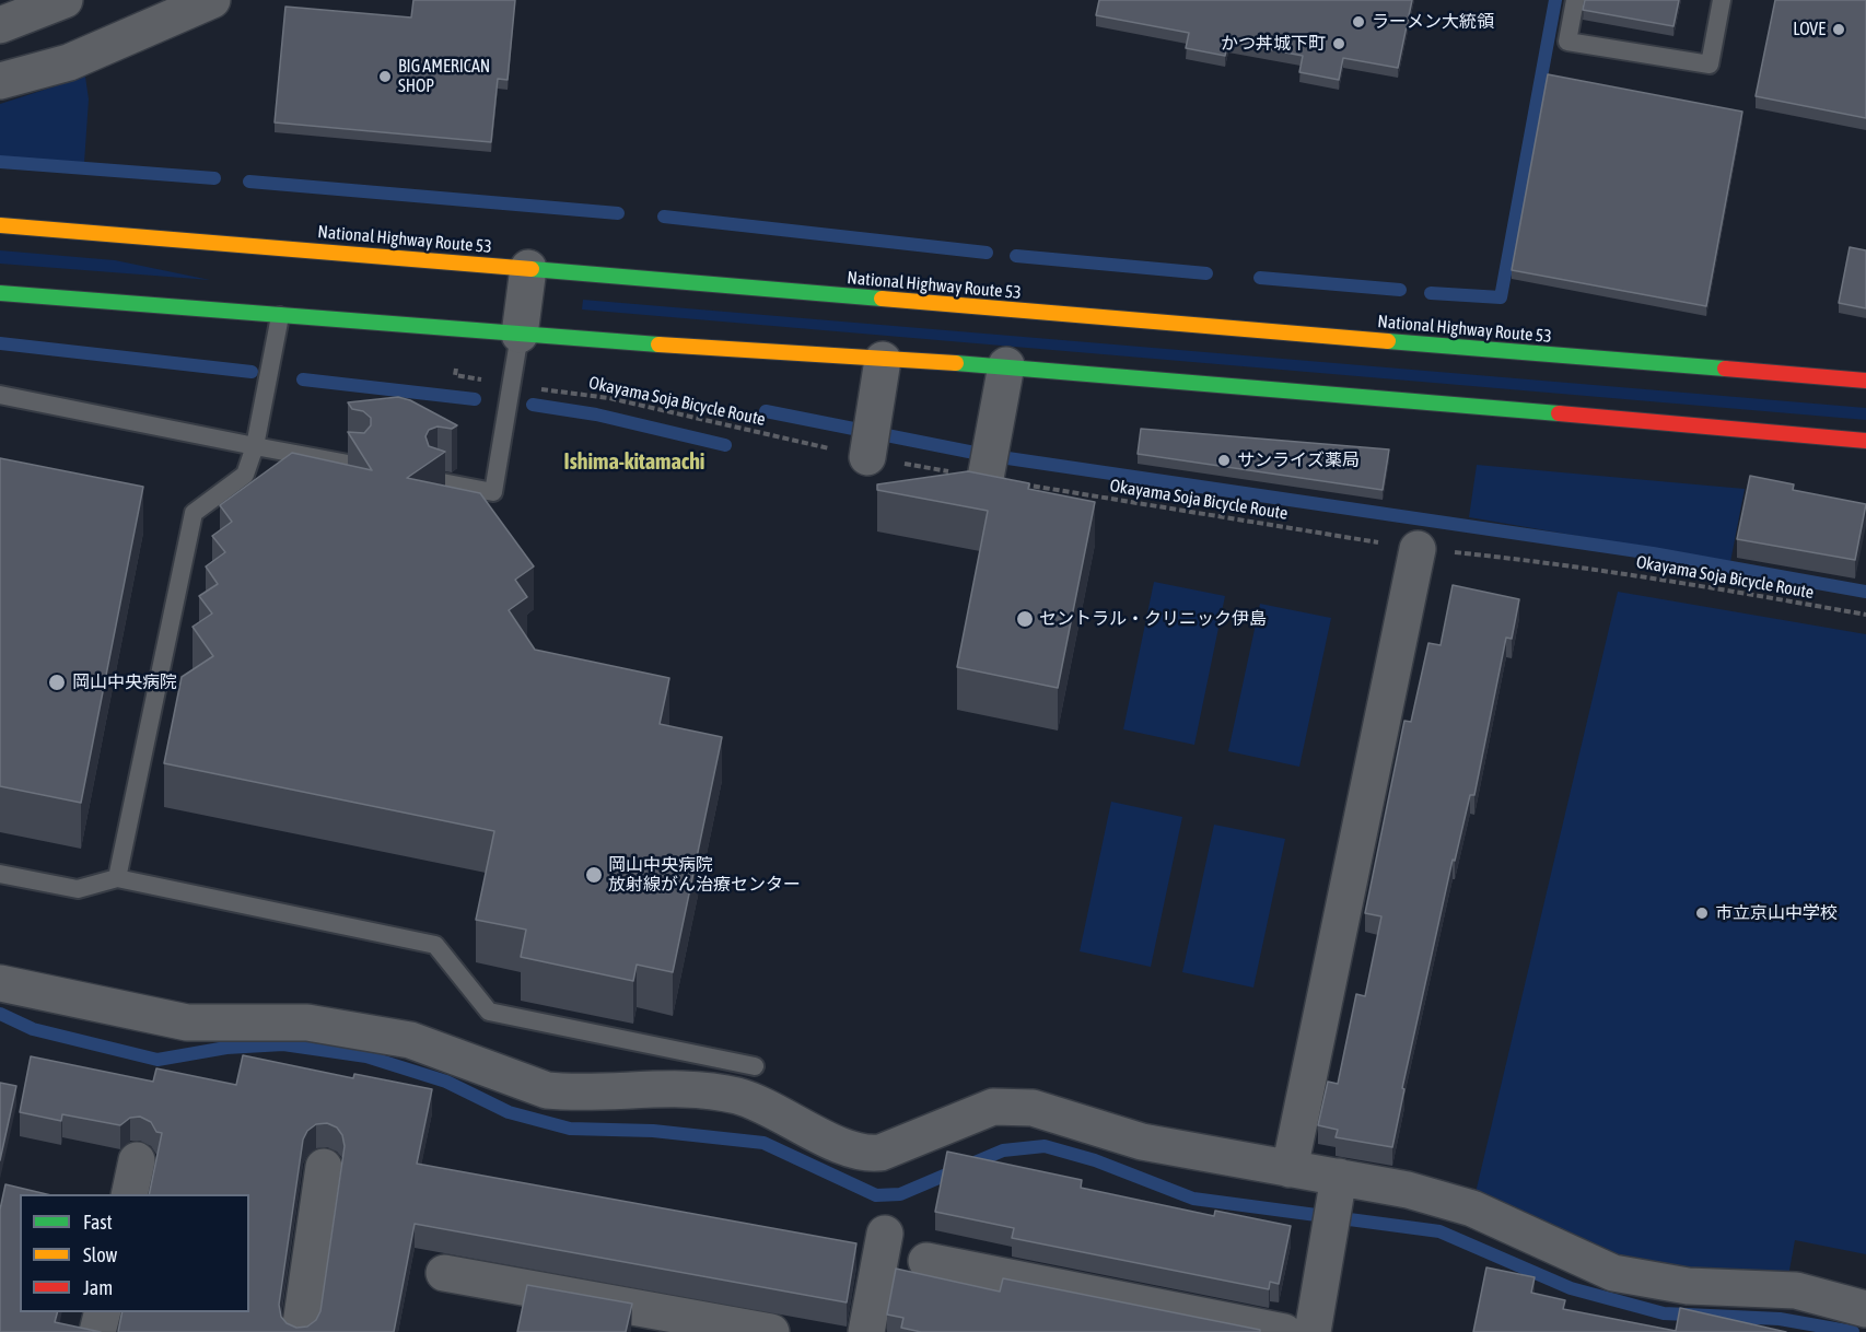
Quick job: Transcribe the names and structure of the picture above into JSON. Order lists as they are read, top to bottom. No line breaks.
{"streets":{"highway":["National Highway Route 53"],"path":["Okayama Soja Bicycle Route"]},"districts":["Ishima-kitamachi"],"places":["ラーメン大統領","LOVE","かつ丼城下町","BIG AMERICAN SHOP","サンライズ薬局","セントラル・クリニック伊島","岡山中央病院","岡山中央病院 放射線がん治療センター","市立京山中学校"],"legend":["Fast","Slow","Jam"]}
